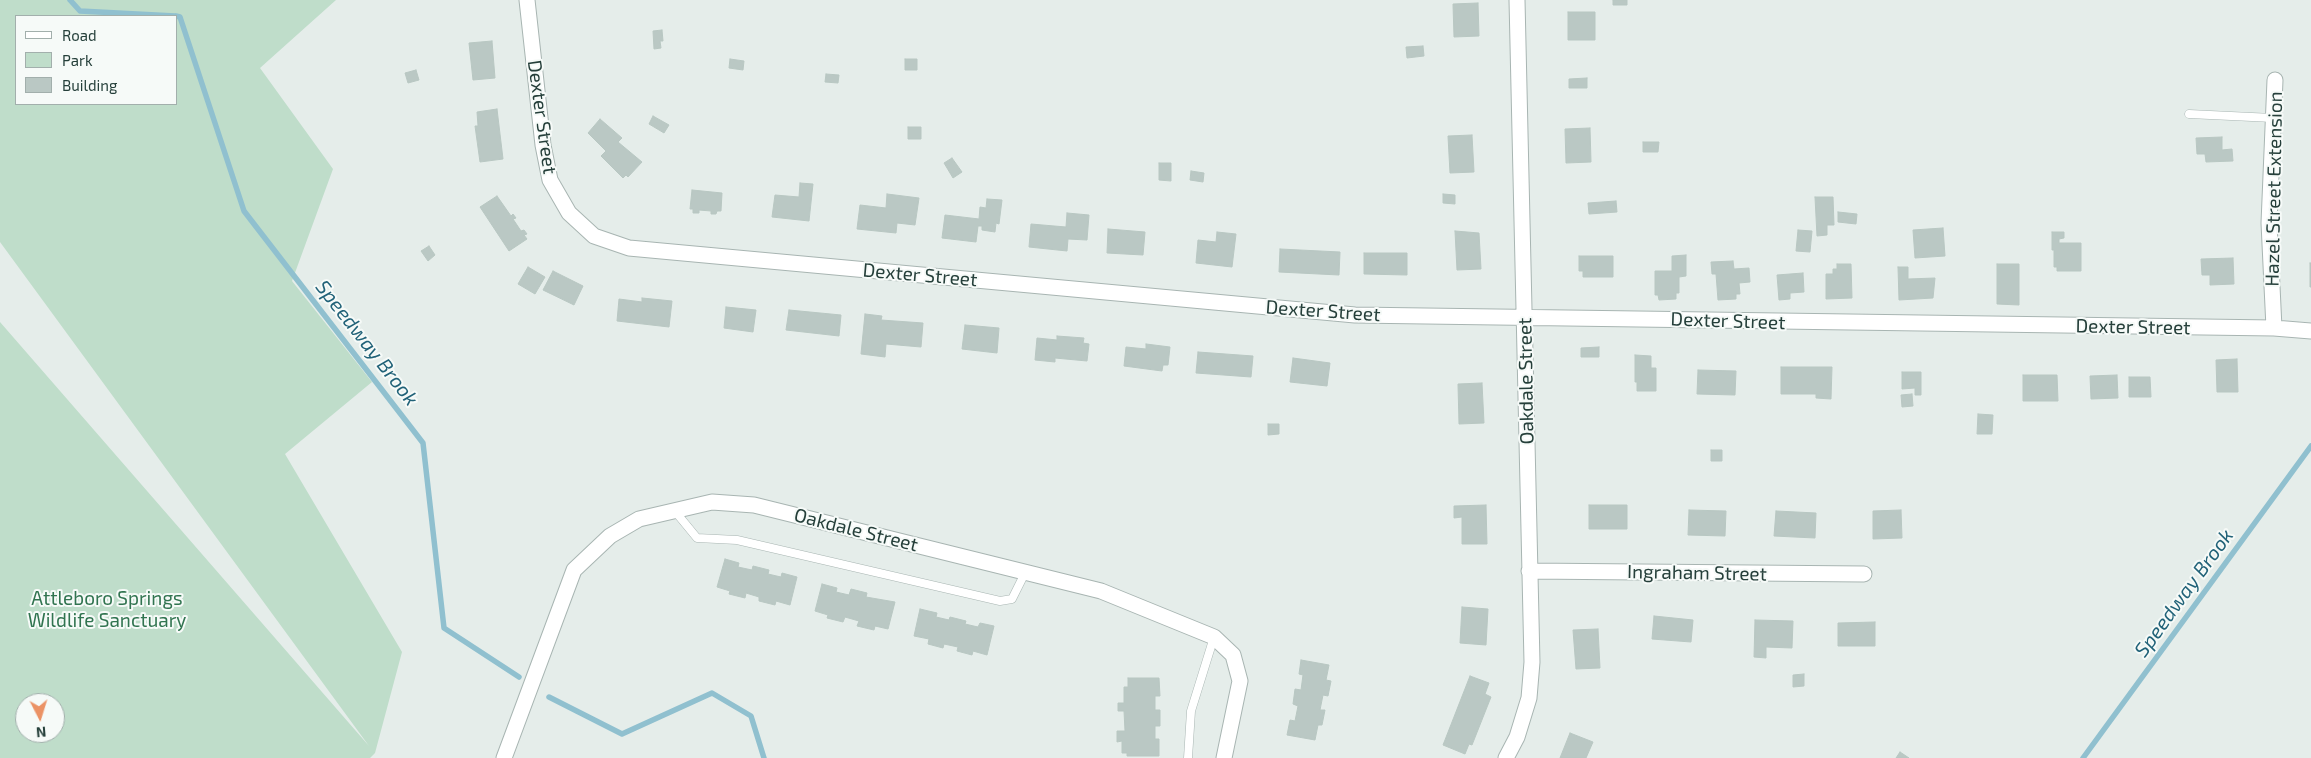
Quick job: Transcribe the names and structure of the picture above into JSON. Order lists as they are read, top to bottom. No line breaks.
{"streets":{"street":["Dexter Street","Hazel Street Extension","Oakdale Street","Ingraham Street"]},"crossings":[["Dexter Street","Hazel Street Extension"],["Dexter Street","Oakdale Street"],["Oakdale Street","Ingraham Street"]],"water":["Speedway Brook"],"parks":["Attleboro Springs Wildlife Sanctuary"],"legend":["Road","Park","Building"],"north":"bottom"}
